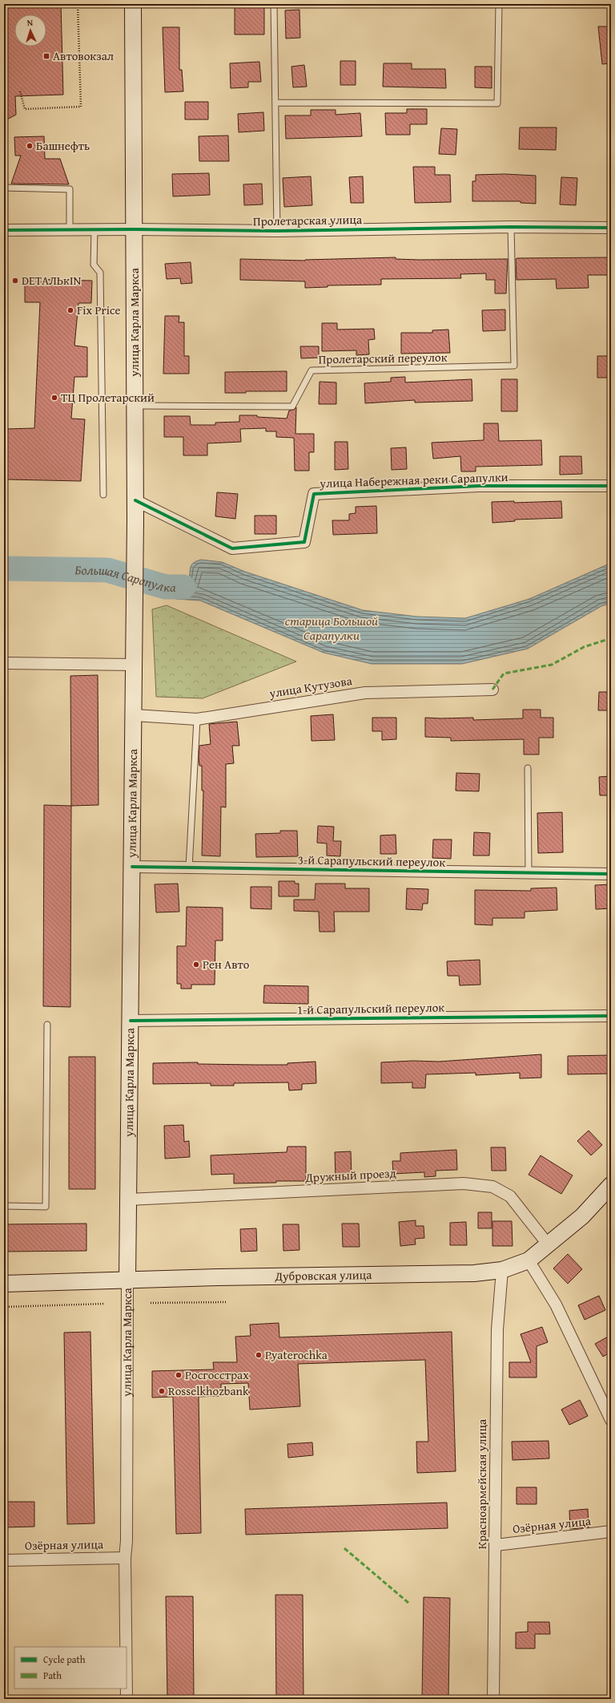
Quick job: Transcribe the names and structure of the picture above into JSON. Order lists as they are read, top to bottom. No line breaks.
{"streets":{"main road":["улица Карла Маркса","Дубровская улица"],"street":["Пролетарская улица","улица Набережная реки Сарапулки","улица Кутузова","3-й Сарапульский переулок","1-й Сарапульский переулок","Дружный проезд","Красноармейская улица","Озёрная улица"],"lane":["Пролетарский переулок"]},"crossings":[["Пролетарская улица","улица Карла Маркса"],["Пролетарская улица","Пролетарский переулок"],["улица Карла Маркса","Пролетарский переулок"],["улица Карла Маркса","улица Набережная реки Сарапулки"],["улица Карла Маркса","улица Кутузова"],["улица Карла Маркса","3-й Сарапульский переулок"],["улица Карла Маркса","1-й Сарапульский переулок"],["улица Карла Маркса","Дружный проезд"],["улица Карла Маркса","Дубровская улица"],["улица Карла Маркса","Озёрная улица"],["Дружный проезд","Дубровская улица"],["Дубровская улица","Красноармейская улица"],["Красноармейская улица","Озёрная улица"]],"water":["Большая Сарапулка","старица Большой Сарапулки"],"places":{"transit":["Автовокзал"],"other":["Башнефть","DЕТАЛЬкIN","Fix Price","ТЦ Пролетарский","Рен Авто","Pyaterochka","Росгосстрах","Rosselkhozbank"]},"legend":["Cycle path","Path"],"north":"top"}
